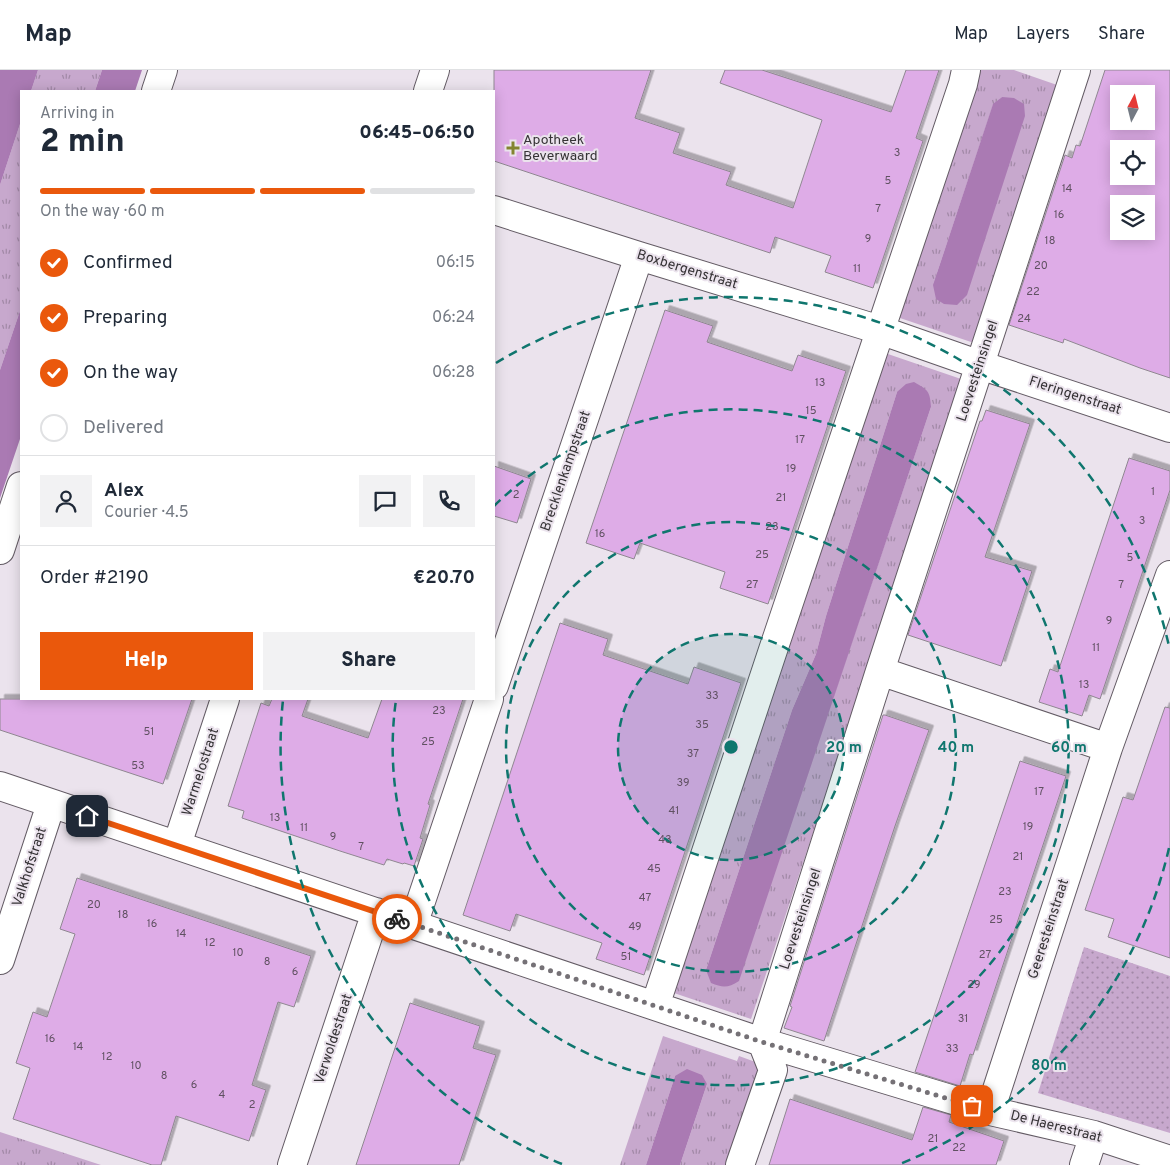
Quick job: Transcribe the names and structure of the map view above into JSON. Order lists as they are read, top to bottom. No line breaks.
{"streets":{"street":["Boxbergenstraat","Loevesteinsingel","Fleringenstraat","Brecklenkampstraat","Warmelostraat","Valkhofstraat","Geeresteinstraat","Verwoldestraat","De Haerestraat"]},"crossings":[["Boxbergenstraat","Loevesteinsingel"],["Boxbergenstraat","Fleringenstraat"],["Boxbergenstraat","Brecklenkampstraat"],["Loevesteinsingel","Fleringenstraat"],["Loevesteinsingel","De Haerestraat"],["Warmelostraat","De Haerestraat"],["Valkhofstraat","De Haerestraat"],["Geeresteinstraat","De Haerestraat"],["Verwoldestraat","De Haerestraat"]],"places":{"health":["Apotheek Beverwaard"]},"house_numbers":["3","5","14","7","16","9","18","20","11","22","24","13","15","17","19","1","2","21","3","23","16","25","5","27","7","9","11","13","33","23","35","51","25","37","53","39","17","41","13","19","11","9","43","7","21","45","23","47","20","18","25","16","49","14","12","10","27","51","8","6","29","31","16","14","33","12","10","8","6","4","2","21","22"],"north":"top","page":{"header":"Map","nav":["Map","Layers","Share"],"heading":["2 min","Arriving in","06:45–06:50"],"panel":["Alex","Courier · 4.5","Order #2190","€20.70"],"bar":"On the way · 60 m","list":[["Confirmed","06:15"],["Preparing","06:24"],["On the way","06:28"],"Delivered"],"buttons":["Help","Share"]},"rings":["20 m","40 m","60 m","80 m"]}
